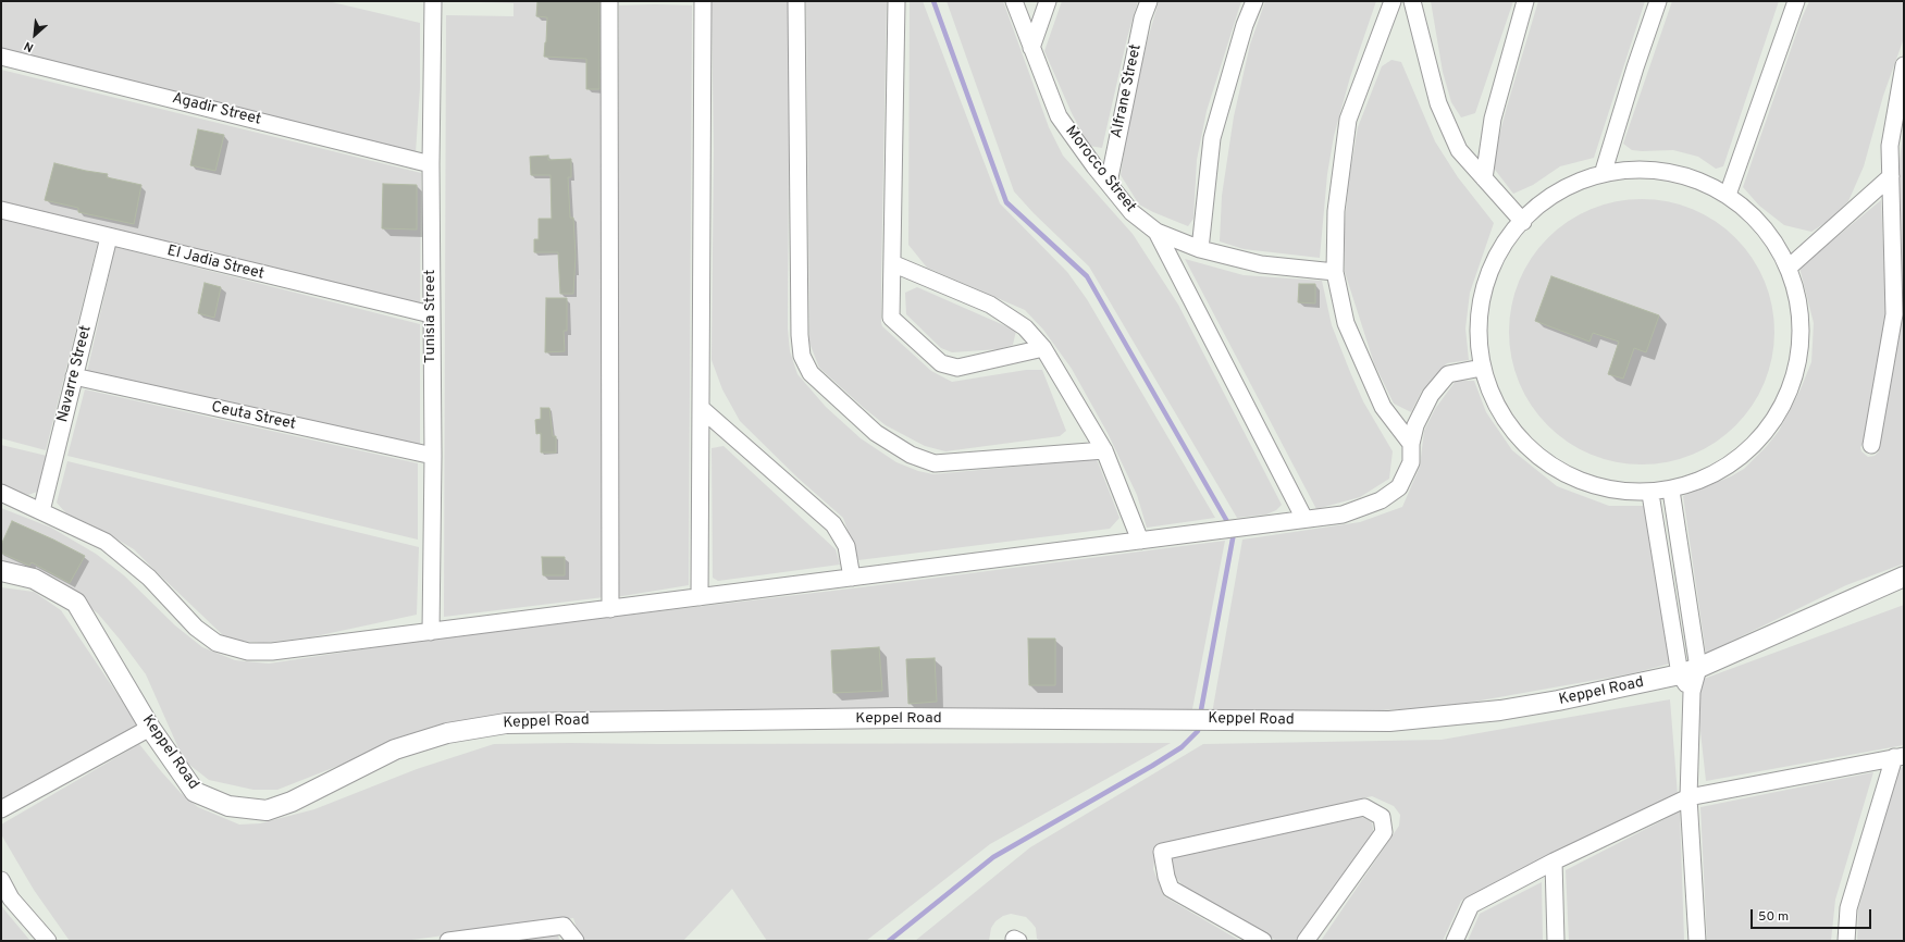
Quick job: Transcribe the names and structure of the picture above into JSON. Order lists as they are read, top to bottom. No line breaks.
{"streets":{"street":["Alfrane Street","Agadir Street","Morocco Street","El Jadia Street","Tunisia Street","Navarre Street","Ceuta Street","Keppel Road"]},"crossings":[["Alfrane Street","Morocco Street"],["Agadir Street","Tunisia Street"],["El Jadia Street","Tunisia Street"],["El Jadia Street","Navarre Street"],["Tunisia Street","Ceuta Street"],["Navarre Street","Ceuta Street"]],"scale_bar":"50 m","north":"bottom left"}
